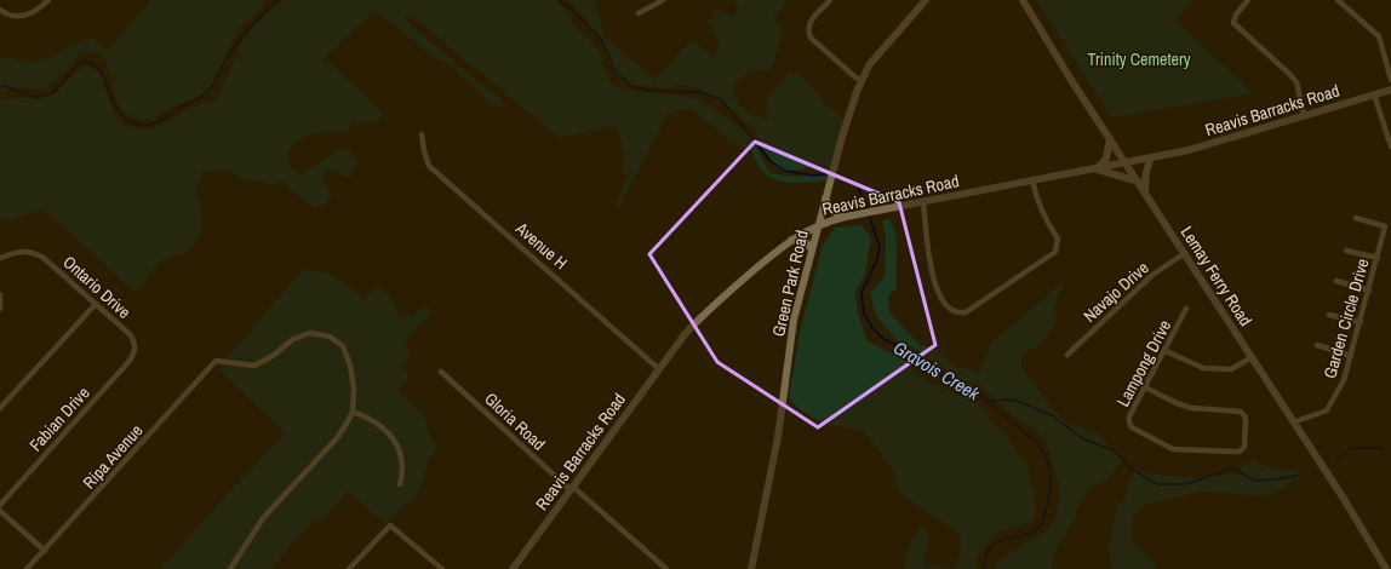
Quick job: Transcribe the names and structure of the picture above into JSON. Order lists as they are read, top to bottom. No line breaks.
{"streets":{"main road":["Reavis Barracks Road","Lemay Ferry Road","Green Park Road"],"street":["Avenue H","Ontario Drive","Navajo Drive","Garden Circle Drive","Lampong Drive","Fabian Drive","Gloria Road","Ripa Avenue"]},"crossings":[["Reavis Barracks Road","Avenue H"],["Reavis Barracks Road","Lemay Ferry Road"],["Reavis Barracks Road","Green Park Road"],["Reavis Barracks Road","Gloria Road"],["Lemay Ferry Road","Navajo Drive"],["Lemay Ferry Road","Garden Circle Drive"],["Ontario Drive","Fabian Drive"]],"water":["Gravois Creek"],"parks":["Trinity Cemetery"]}
